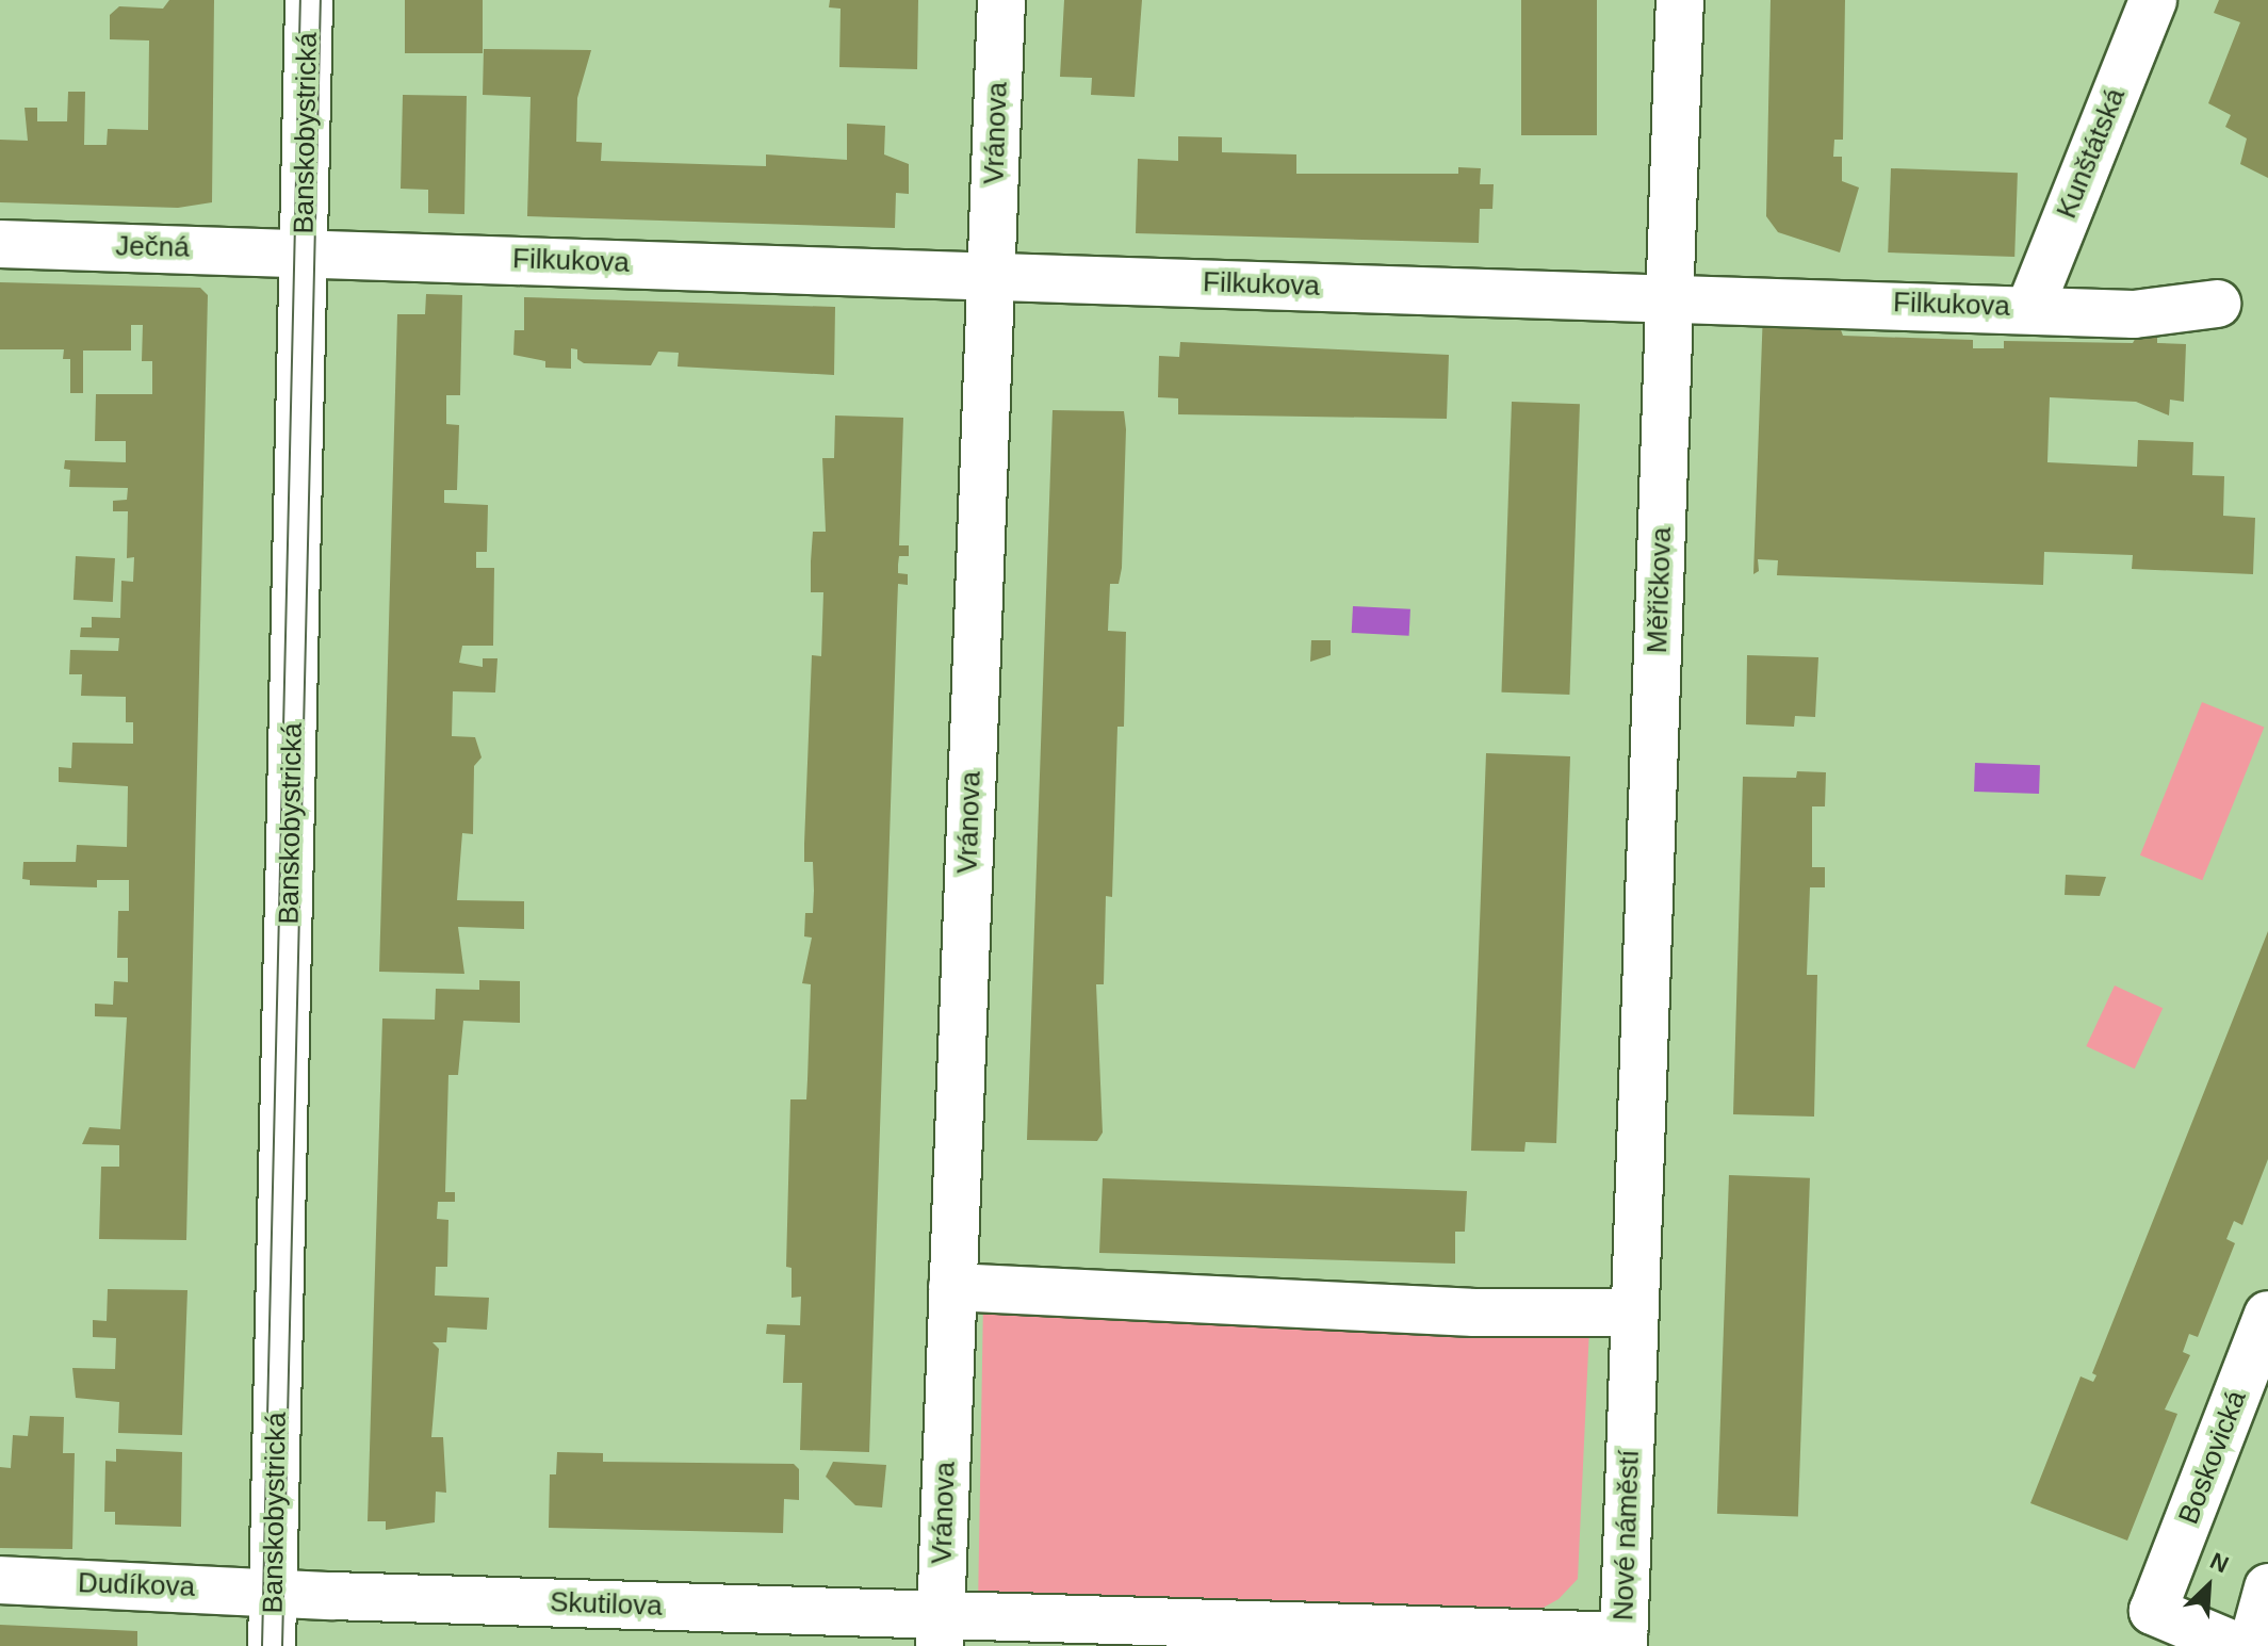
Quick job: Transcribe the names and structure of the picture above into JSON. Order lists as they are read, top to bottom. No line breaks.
{"streets":{"street":["Banskobystrická","Vránova","Kunštátská","Ječná","Filkukova","Měřičkova","Boskovická","Nové náměstí","Dudíkova","Skutilova"]},"crossings":[["Banskobystrická","Ječná"],["Banskobystrická","Filkukova"],["Banskobystrická","Dudíkova"],["Banskobystrická","Skutilova"],["Vránova","Filkukova"],["Vránova","Nové náměstí"],["Vránova","Skutilova"],["Kunštátská","Filkukova"],["Ječná","Filkukova"],["Filkukova","Měřičkova"],["Měřičkova","Nové náměstí"],["Nové náměstí","Skutilova"],["Dudíkova","Skutilova"]],"north":"top right"}
